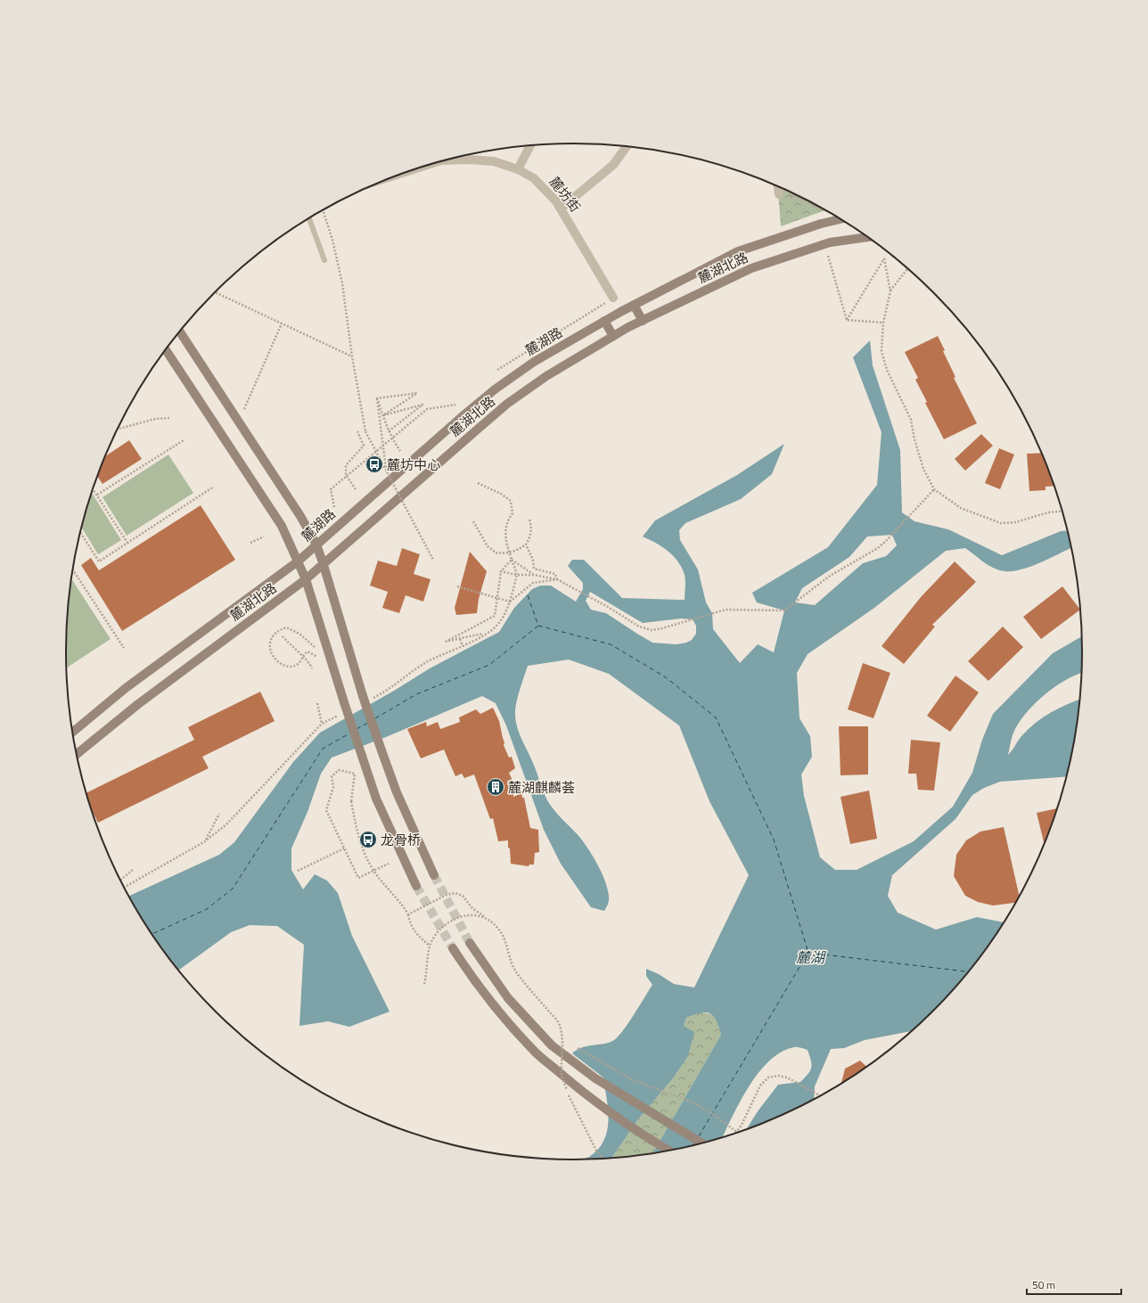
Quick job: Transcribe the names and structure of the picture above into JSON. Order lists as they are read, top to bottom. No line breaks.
{"streets":{"street":["麓坊街","麓湖北路","麓湖路"]},"water":["麓湖"],"places":{"bus stop":["麓坊中心","龙骨桥"],"building":["麓湖麒麟荟"]},"scale_bar":"50 m"}
